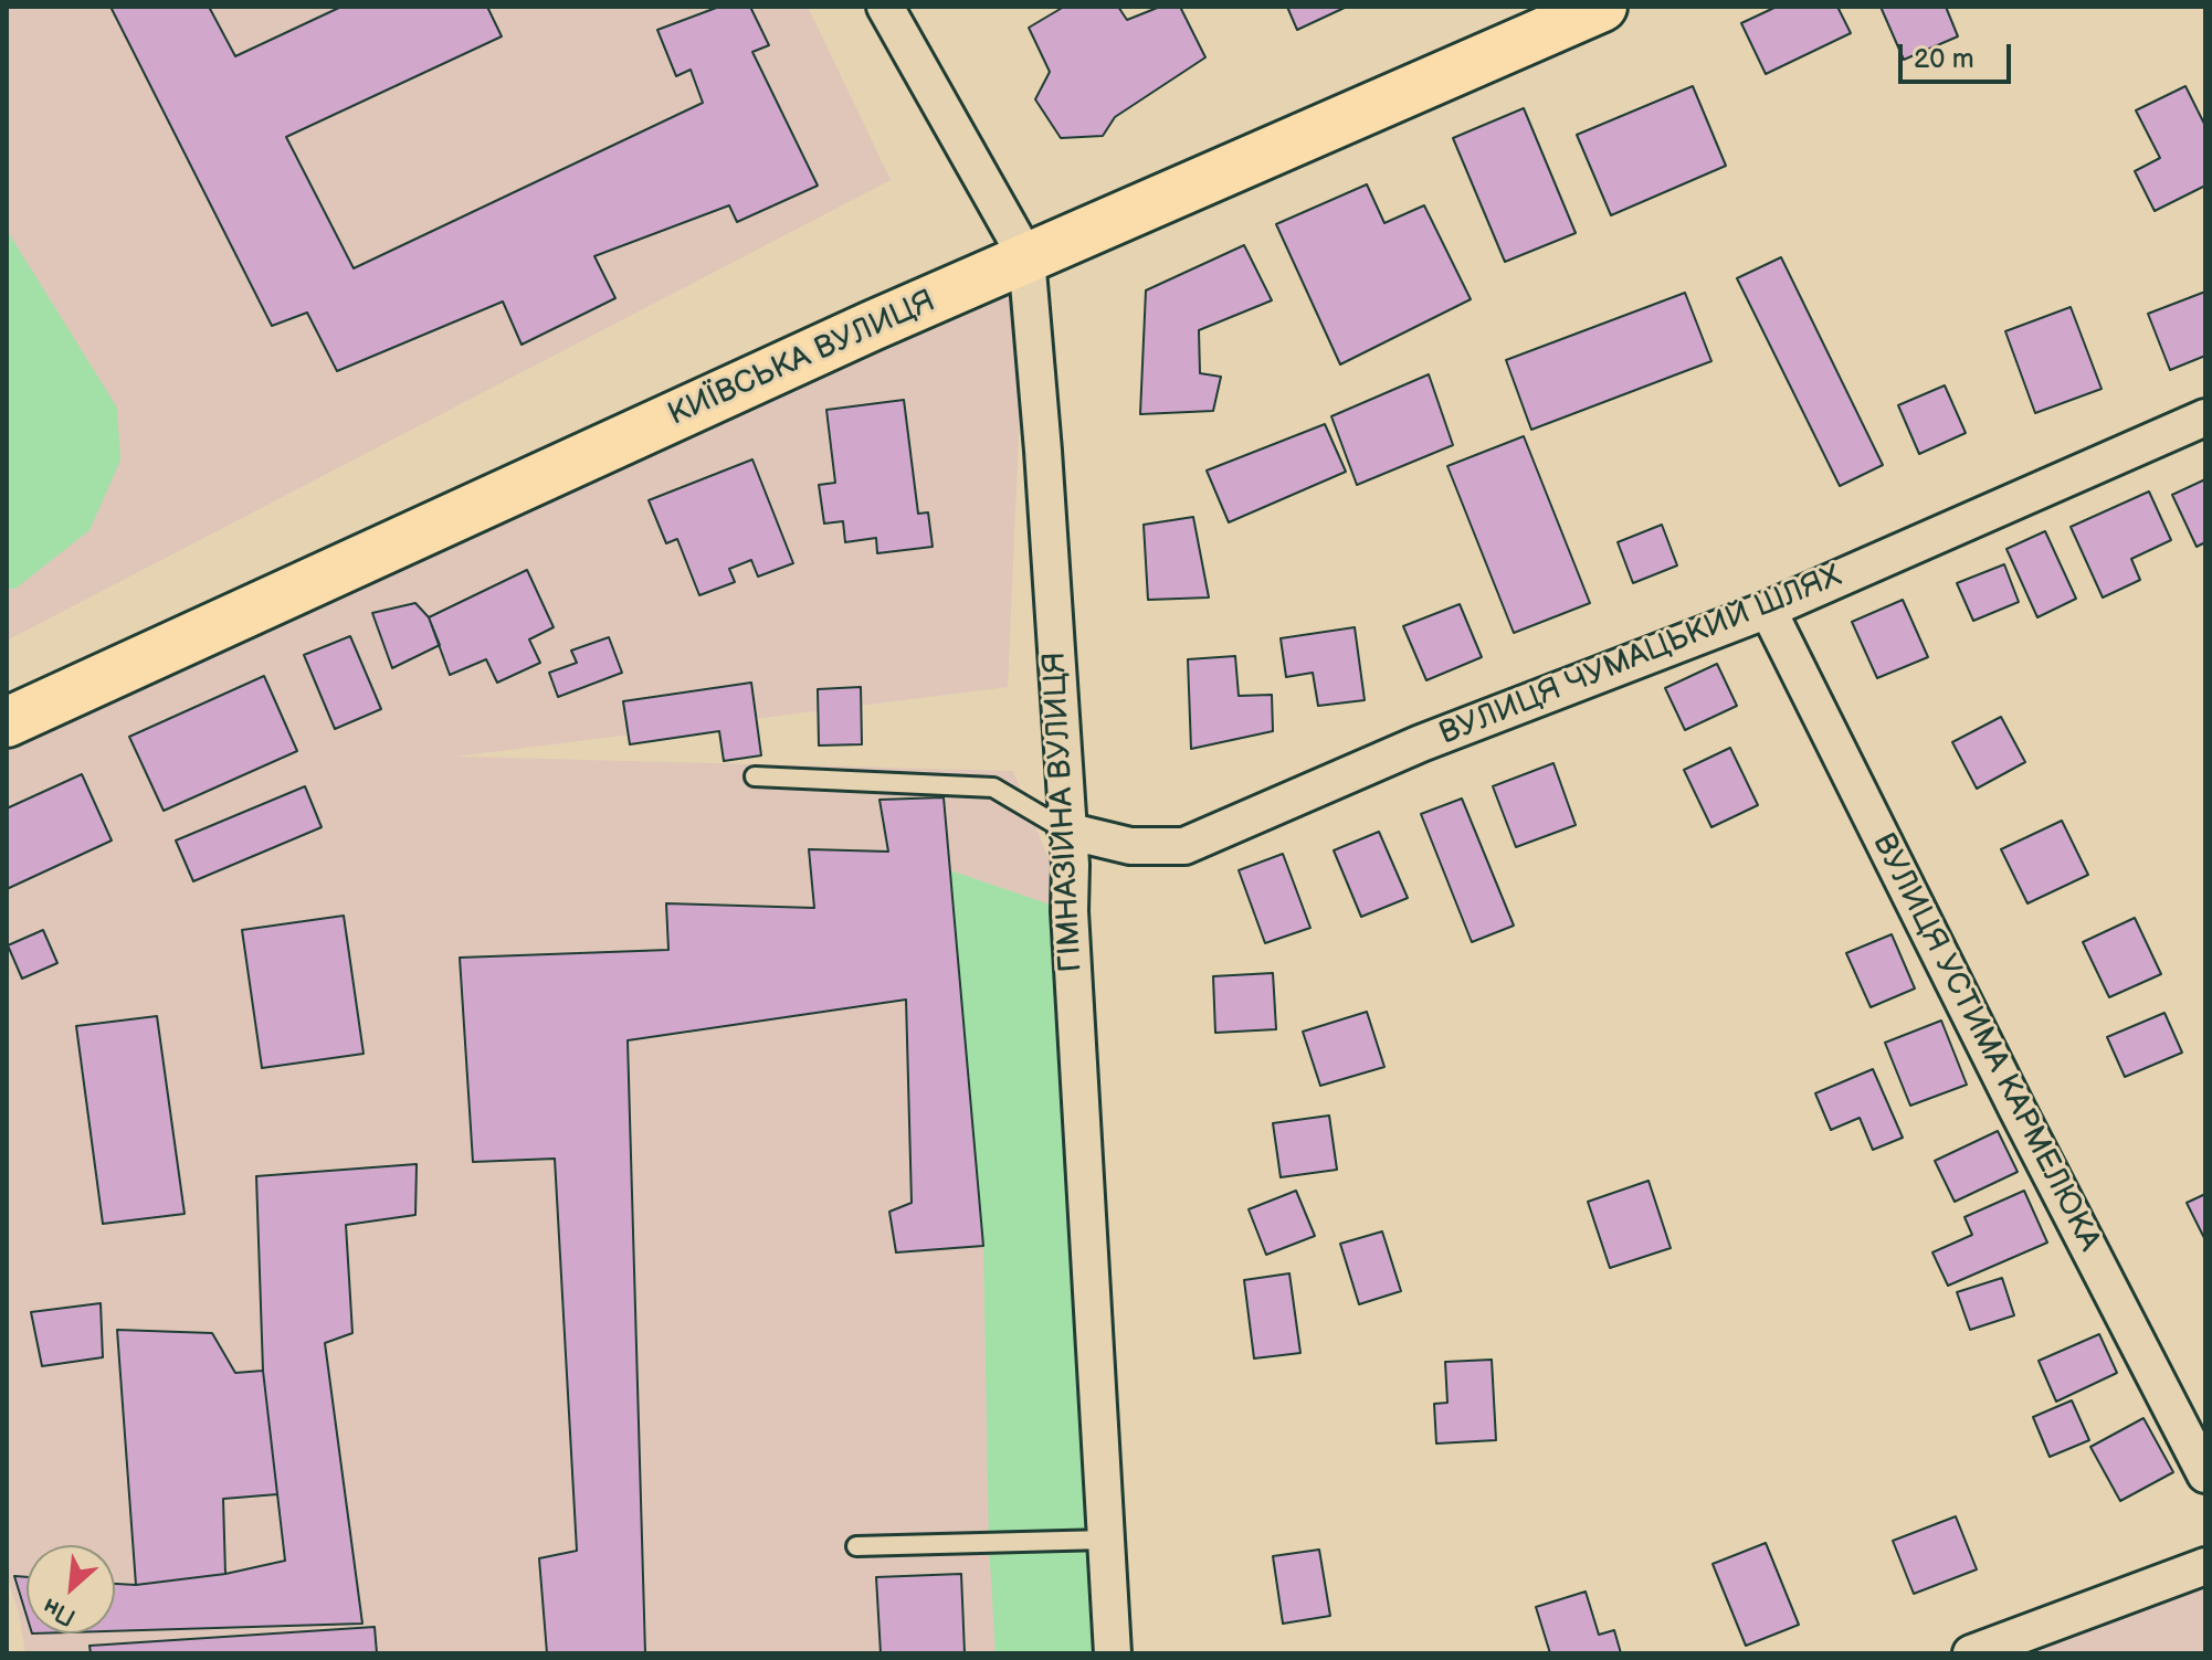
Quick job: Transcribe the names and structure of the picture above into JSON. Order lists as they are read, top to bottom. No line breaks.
{"streets":{"main road":["КИЇВСЬКА ВУЛИЦЯ"],"street":["ВУЛИЦЯ ЧУМАЦЬКИЙ ШЛЯХ","ГІМНАЗІЙНА ВУЛИЦЯ","ВУЛИЦЯ УСТИМА КАРМЕЛЮКА"]},"crossings":[["КИЇВСЬКА ВУЛИЦЯ","ГІМНАЗІЙНА ВУЛИЦЯ"],["ВУЛИЦЯ ЧУМАЦЬКИЙ ШЛЯХ","ГІМНАЗІЙНА ВУЛИЦЯ"],["ВУЛИЦЯ ЧУМАЦЬКИЙ ШЛЯХ","ВУЛИЦЯ УСТИМА КАРМЕЛЮКА"]],"scale_bar":"20 m","north":"bottom left"}
